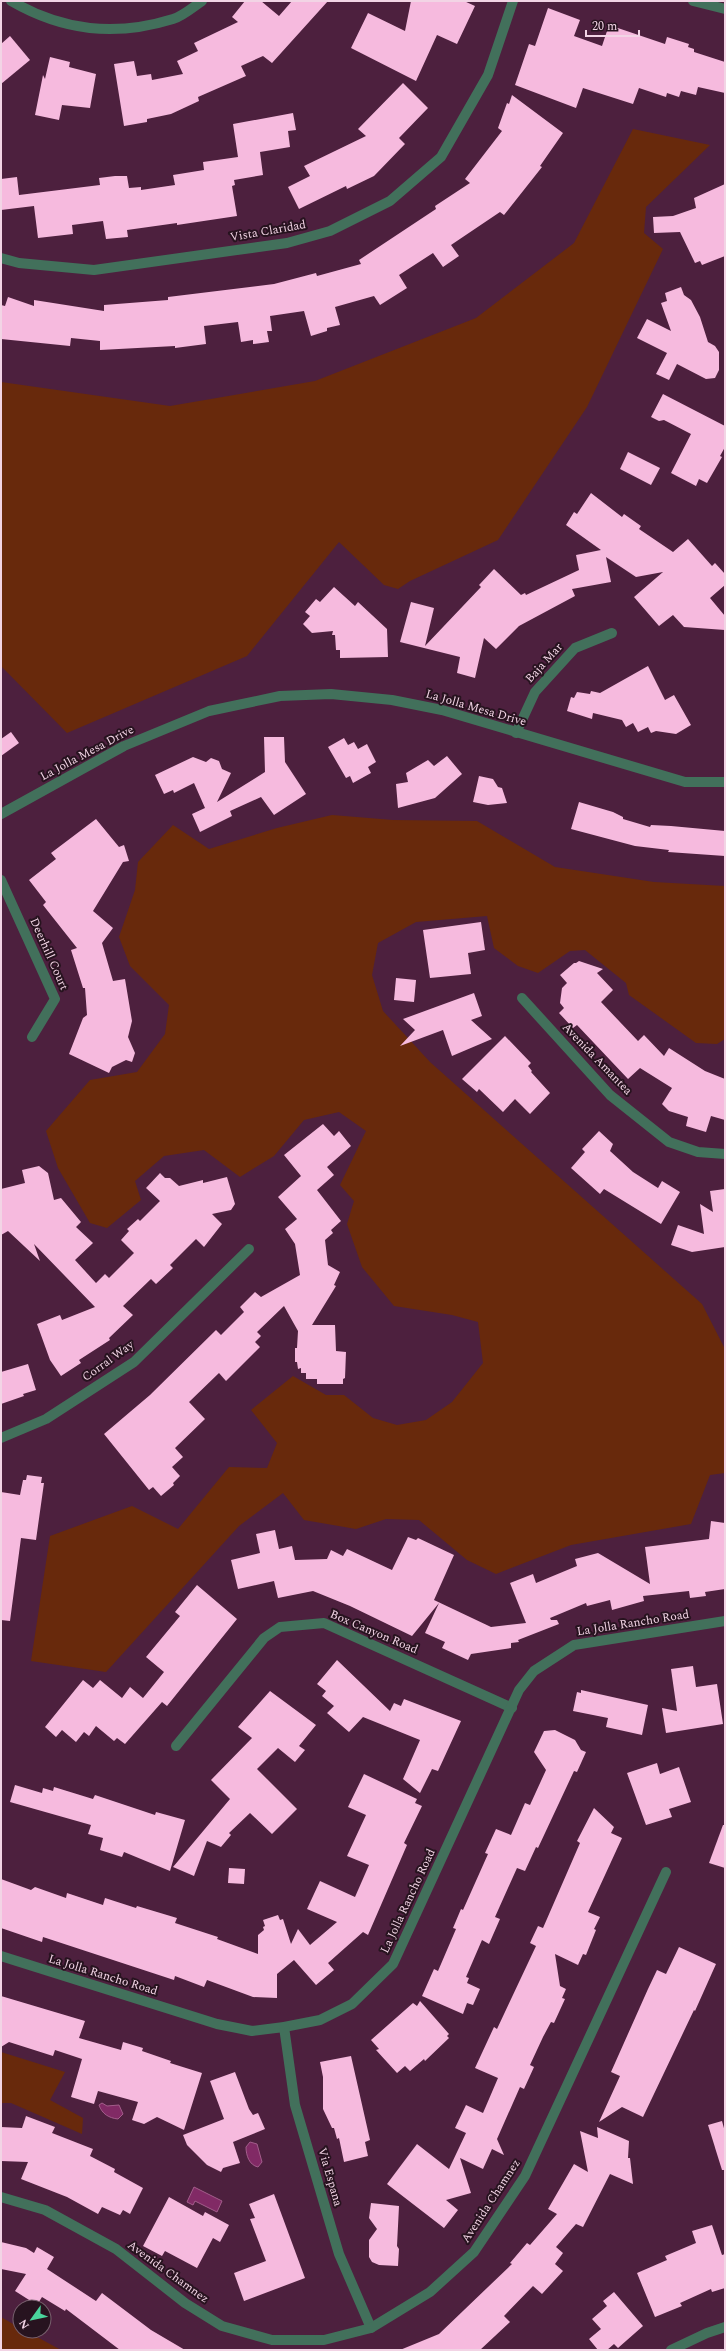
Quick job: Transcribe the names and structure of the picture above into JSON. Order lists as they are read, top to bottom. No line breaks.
{"streets":{"street":["Vista Claridad","Baja Mar","La Jolla Mesa Drive","Deerhill Court","Avenida Amantea","Corral Way","La Jolla Rancho Road","Box Canyon Road","Via Espana","Avenida Chamnez"]},"crossings":[["Baja Mar","La Jolla Mesa Drive"],["La Jolla Rancho Road","Box Canyon Road"],["La Jolla Rancho Road","Via Espana"],["Via Espana","Avenida Chamnez"]],"scale_bar":"20 m","north":"bottom left"}
